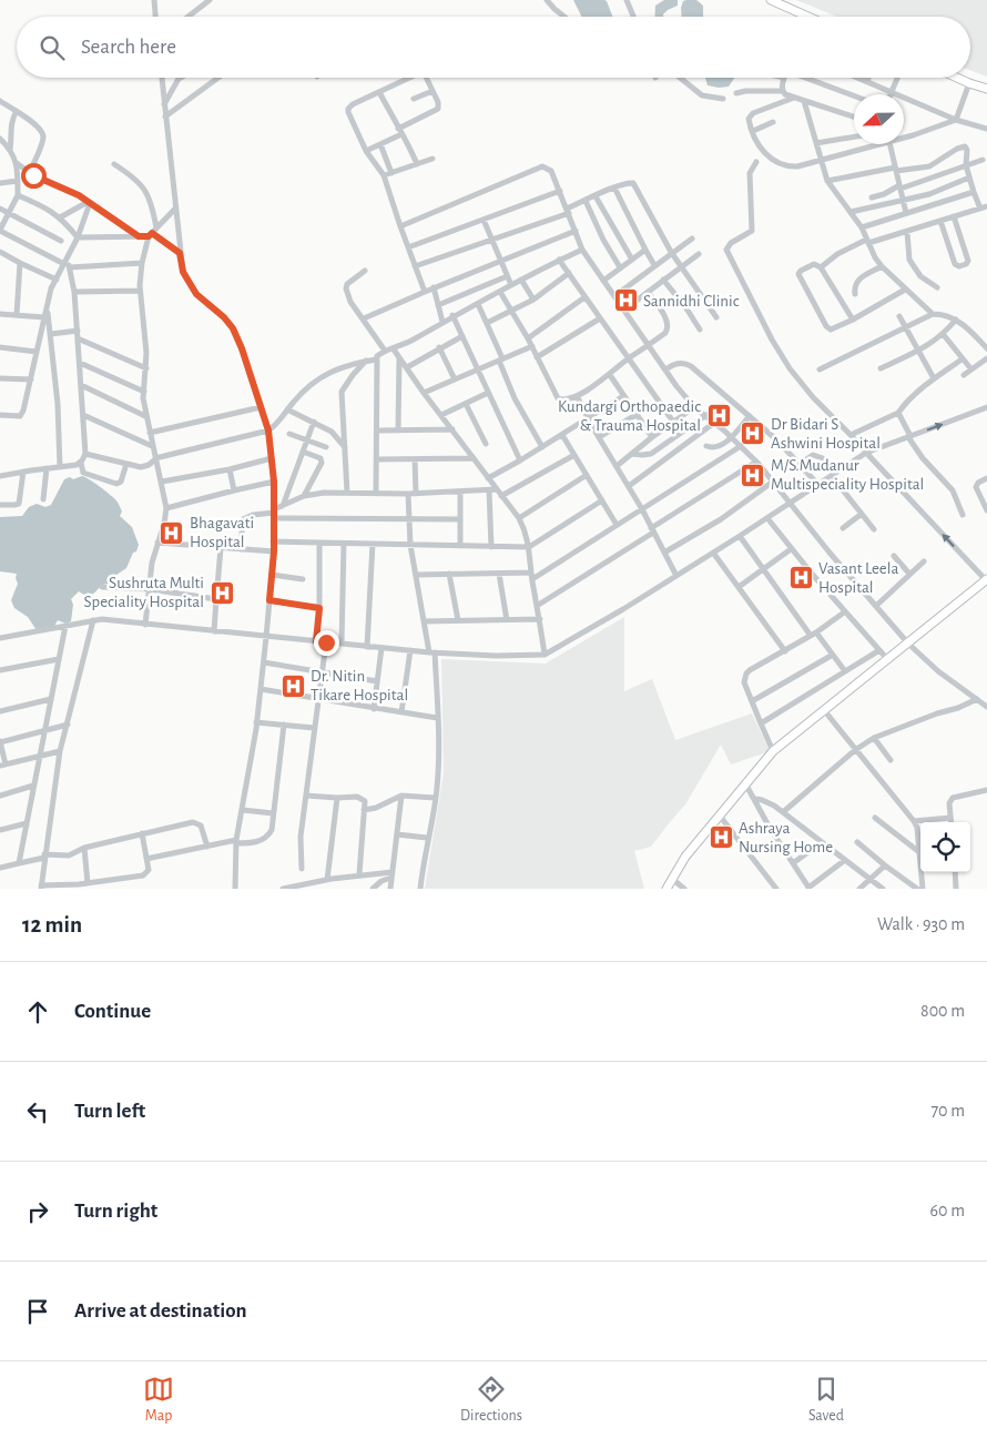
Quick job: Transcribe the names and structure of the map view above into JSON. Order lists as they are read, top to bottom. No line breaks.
{"places":{"hospital":["Sannidhi Clinic","Kundargi Orthopaedic & Trauma Hospital","Dr Bidari S Ashwini Hospital","M/S.Mudanur Multispeciality Hospital","Bhagavati Hospital","Vasant Leela Hospital","Sushruta Multi Speciality Hospital","Dr. Nitin Tikare Hospital","Ashraya Nursing Home"]},"north":"left","page":{"search":"Search here","heading":["12 min","Walk · 930 m"],"list":[["Continue","800 m"],["Turn left","70 m"],["Turn right","60 m"],"Arrive at destination"],"nav":["Map","Directions","Saved"]}}
